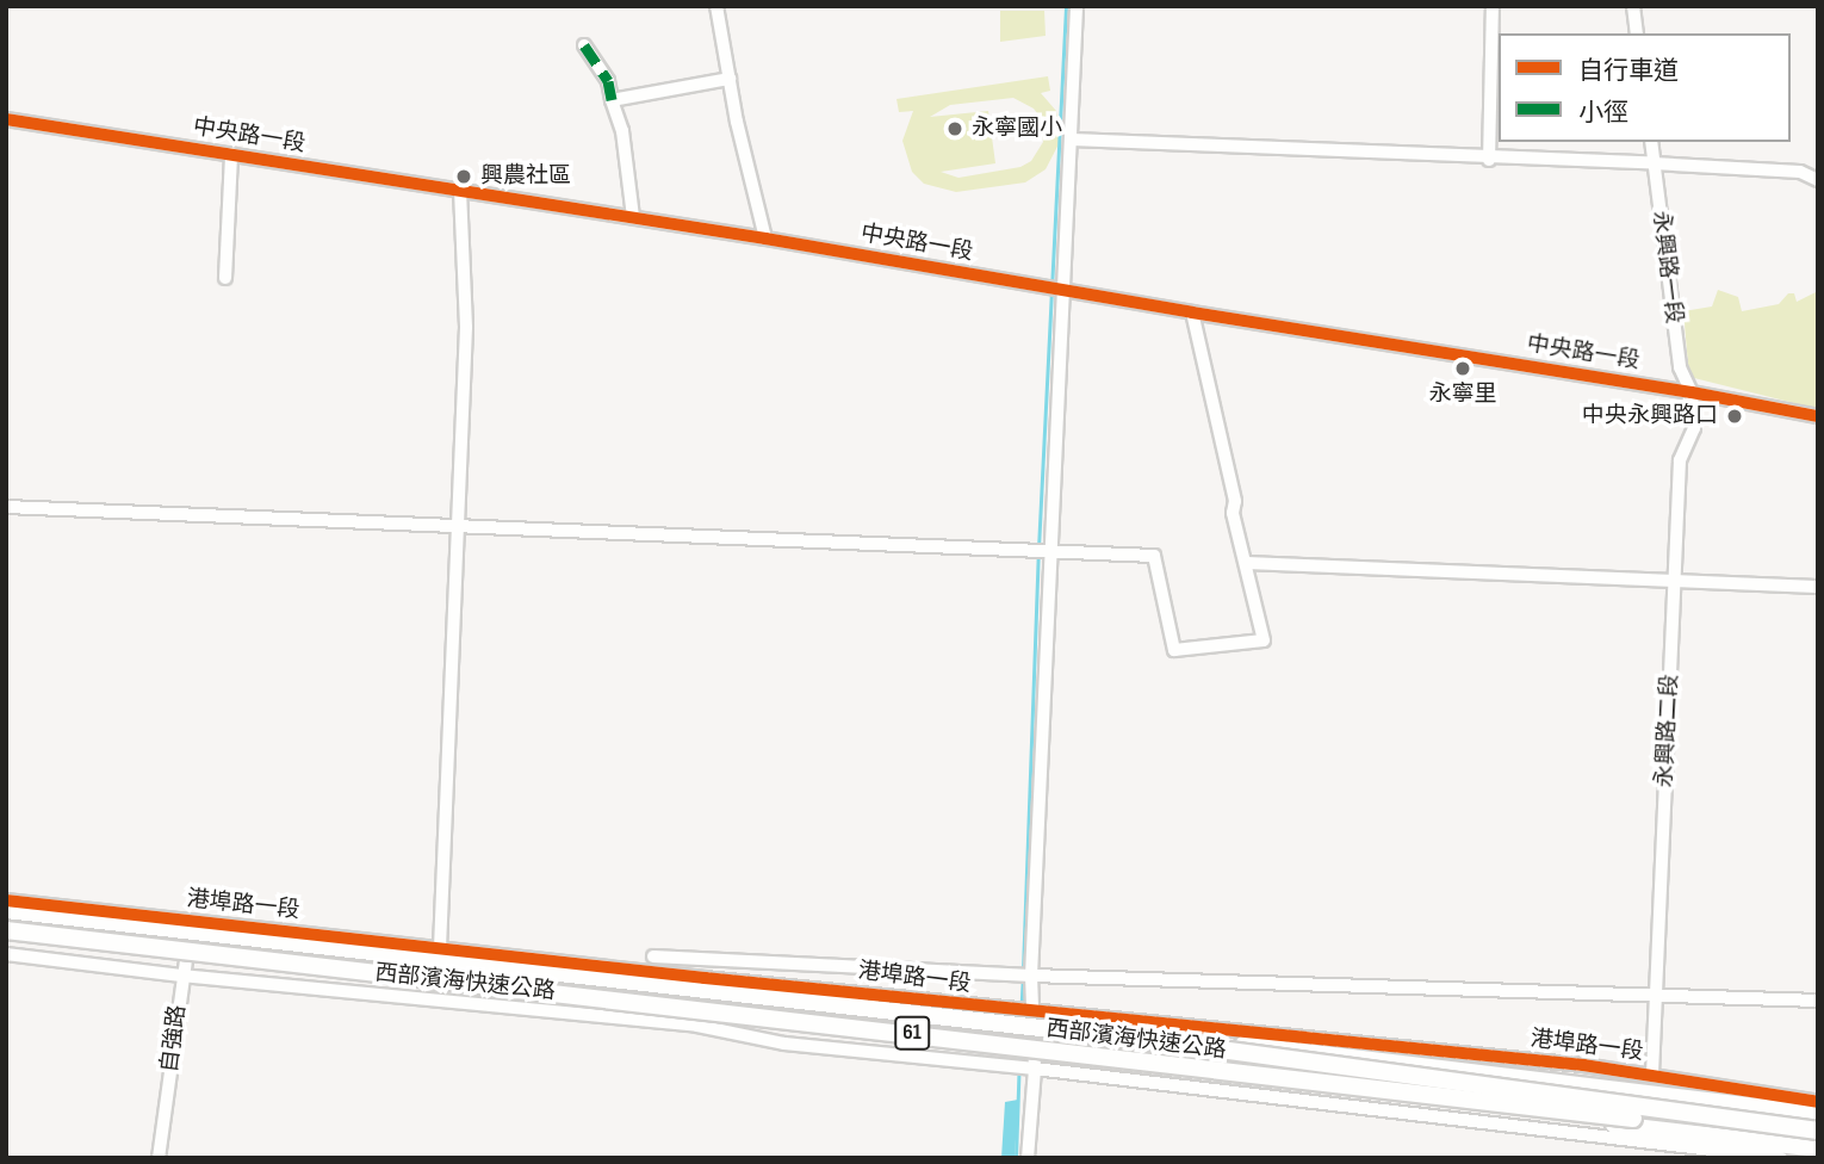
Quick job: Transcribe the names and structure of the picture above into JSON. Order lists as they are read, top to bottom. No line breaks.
{"streets":{"highway":["西部濱海快速公路","61"],"street":["中央路一段","永興路一段","永興路二段","港埠路一段","自強路"]},"crossings":[["中央路一段","永興路一段"],["中央路一段","永興路二段"],["永興路一段","永興路二段"],["永興路二段","港埠路一段"],["港埠路一段","西部濱海快速公路"],["港埠路一段","自強路"]],"places":["永寧國小","興農社區","永寧里","中央永興路口"],"legend":["自行車道","小徑"]}
